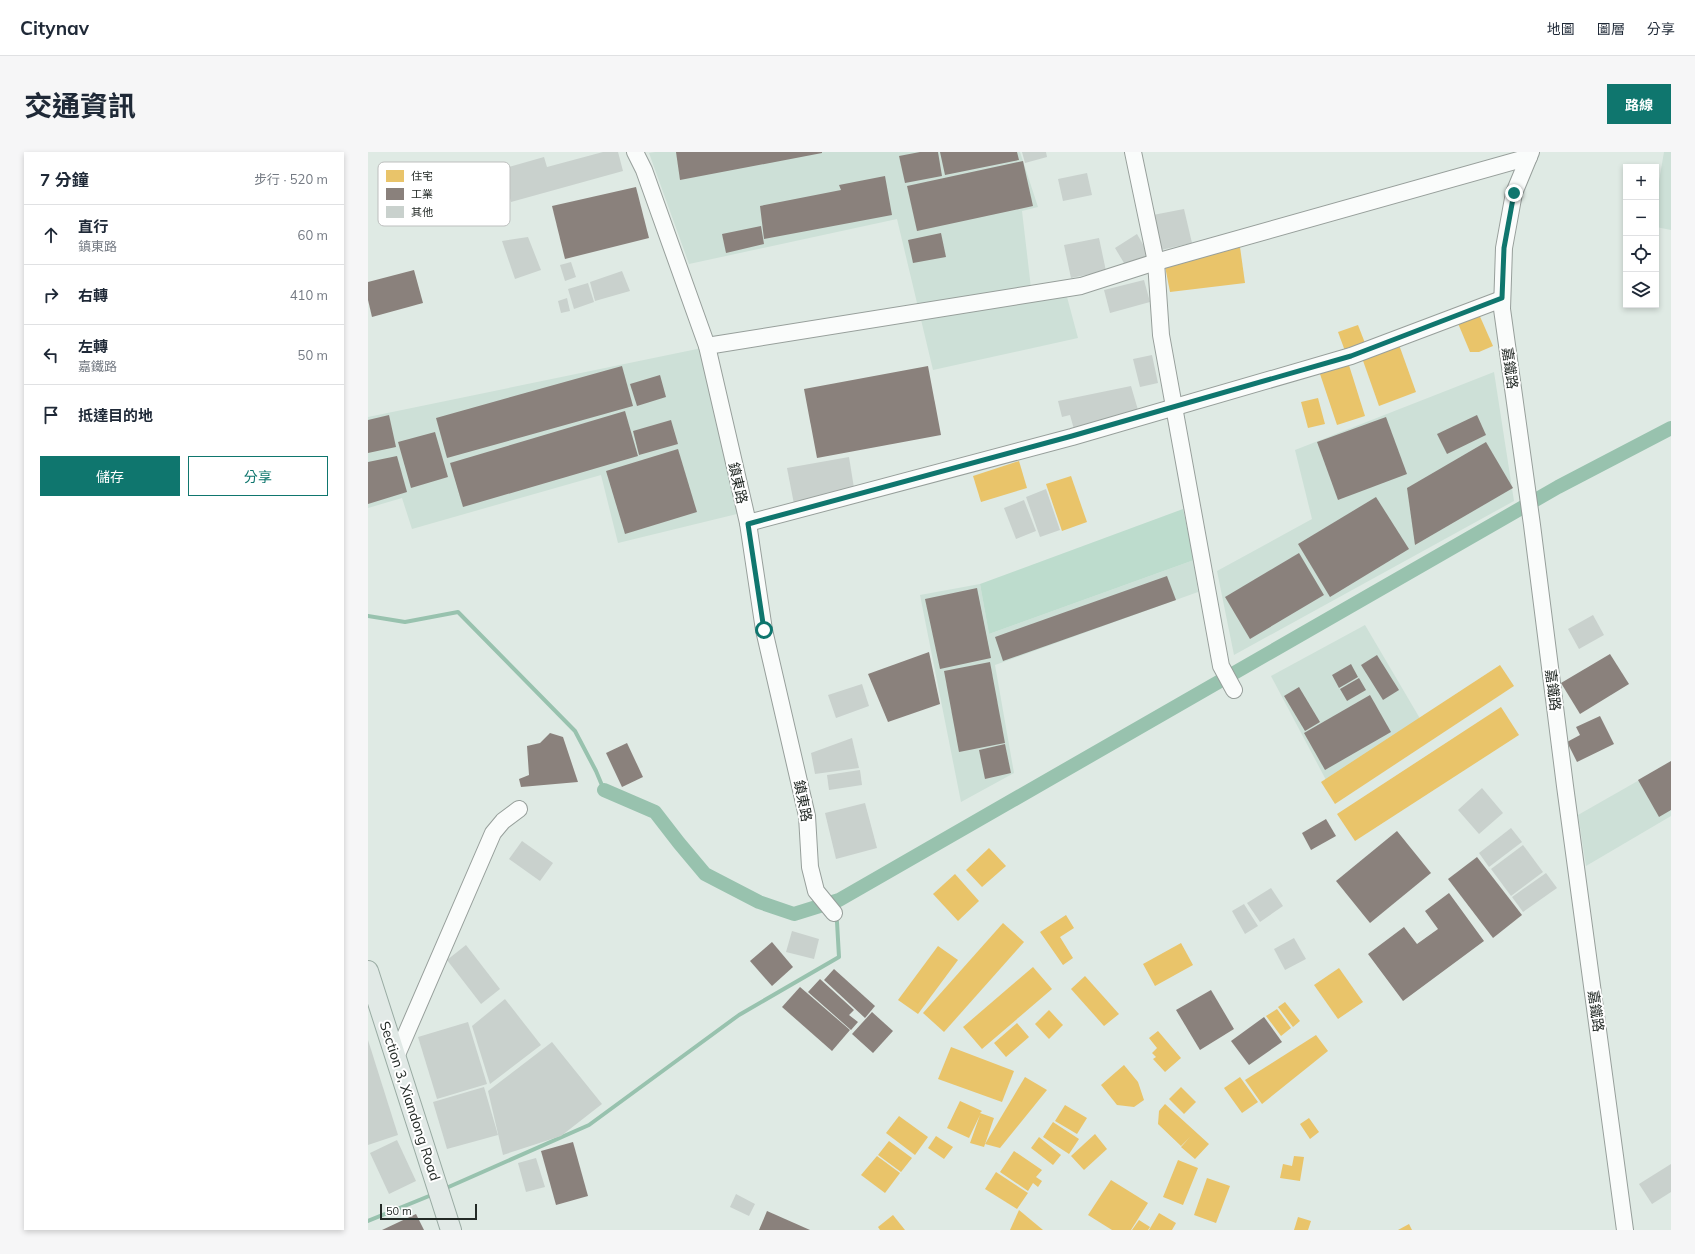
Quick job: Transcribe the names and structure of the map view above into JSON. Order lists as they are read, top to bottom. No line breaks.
{"streets":{"main road":["Section 3, Xiandong Road"],"street":["嘉鐵路","鎮東路"]},"legend":["住宅","工業","其他"],"scale_bar":"50 m","page":{"header":"Citynav","nav":["地圖","圖層","分享"],"title":"交通資訊","buttons":["路線",["儲存","分享"]],"heading":["7 分鐘","步行 · 520 m"],"map_buttons":["+","−"],"list":[["直行","鎮東路","60 m"],["右轉","410 m"],["左轉","嘉鐵路","50 m"],"抵達目的地"],"scale":"50 m"}}
